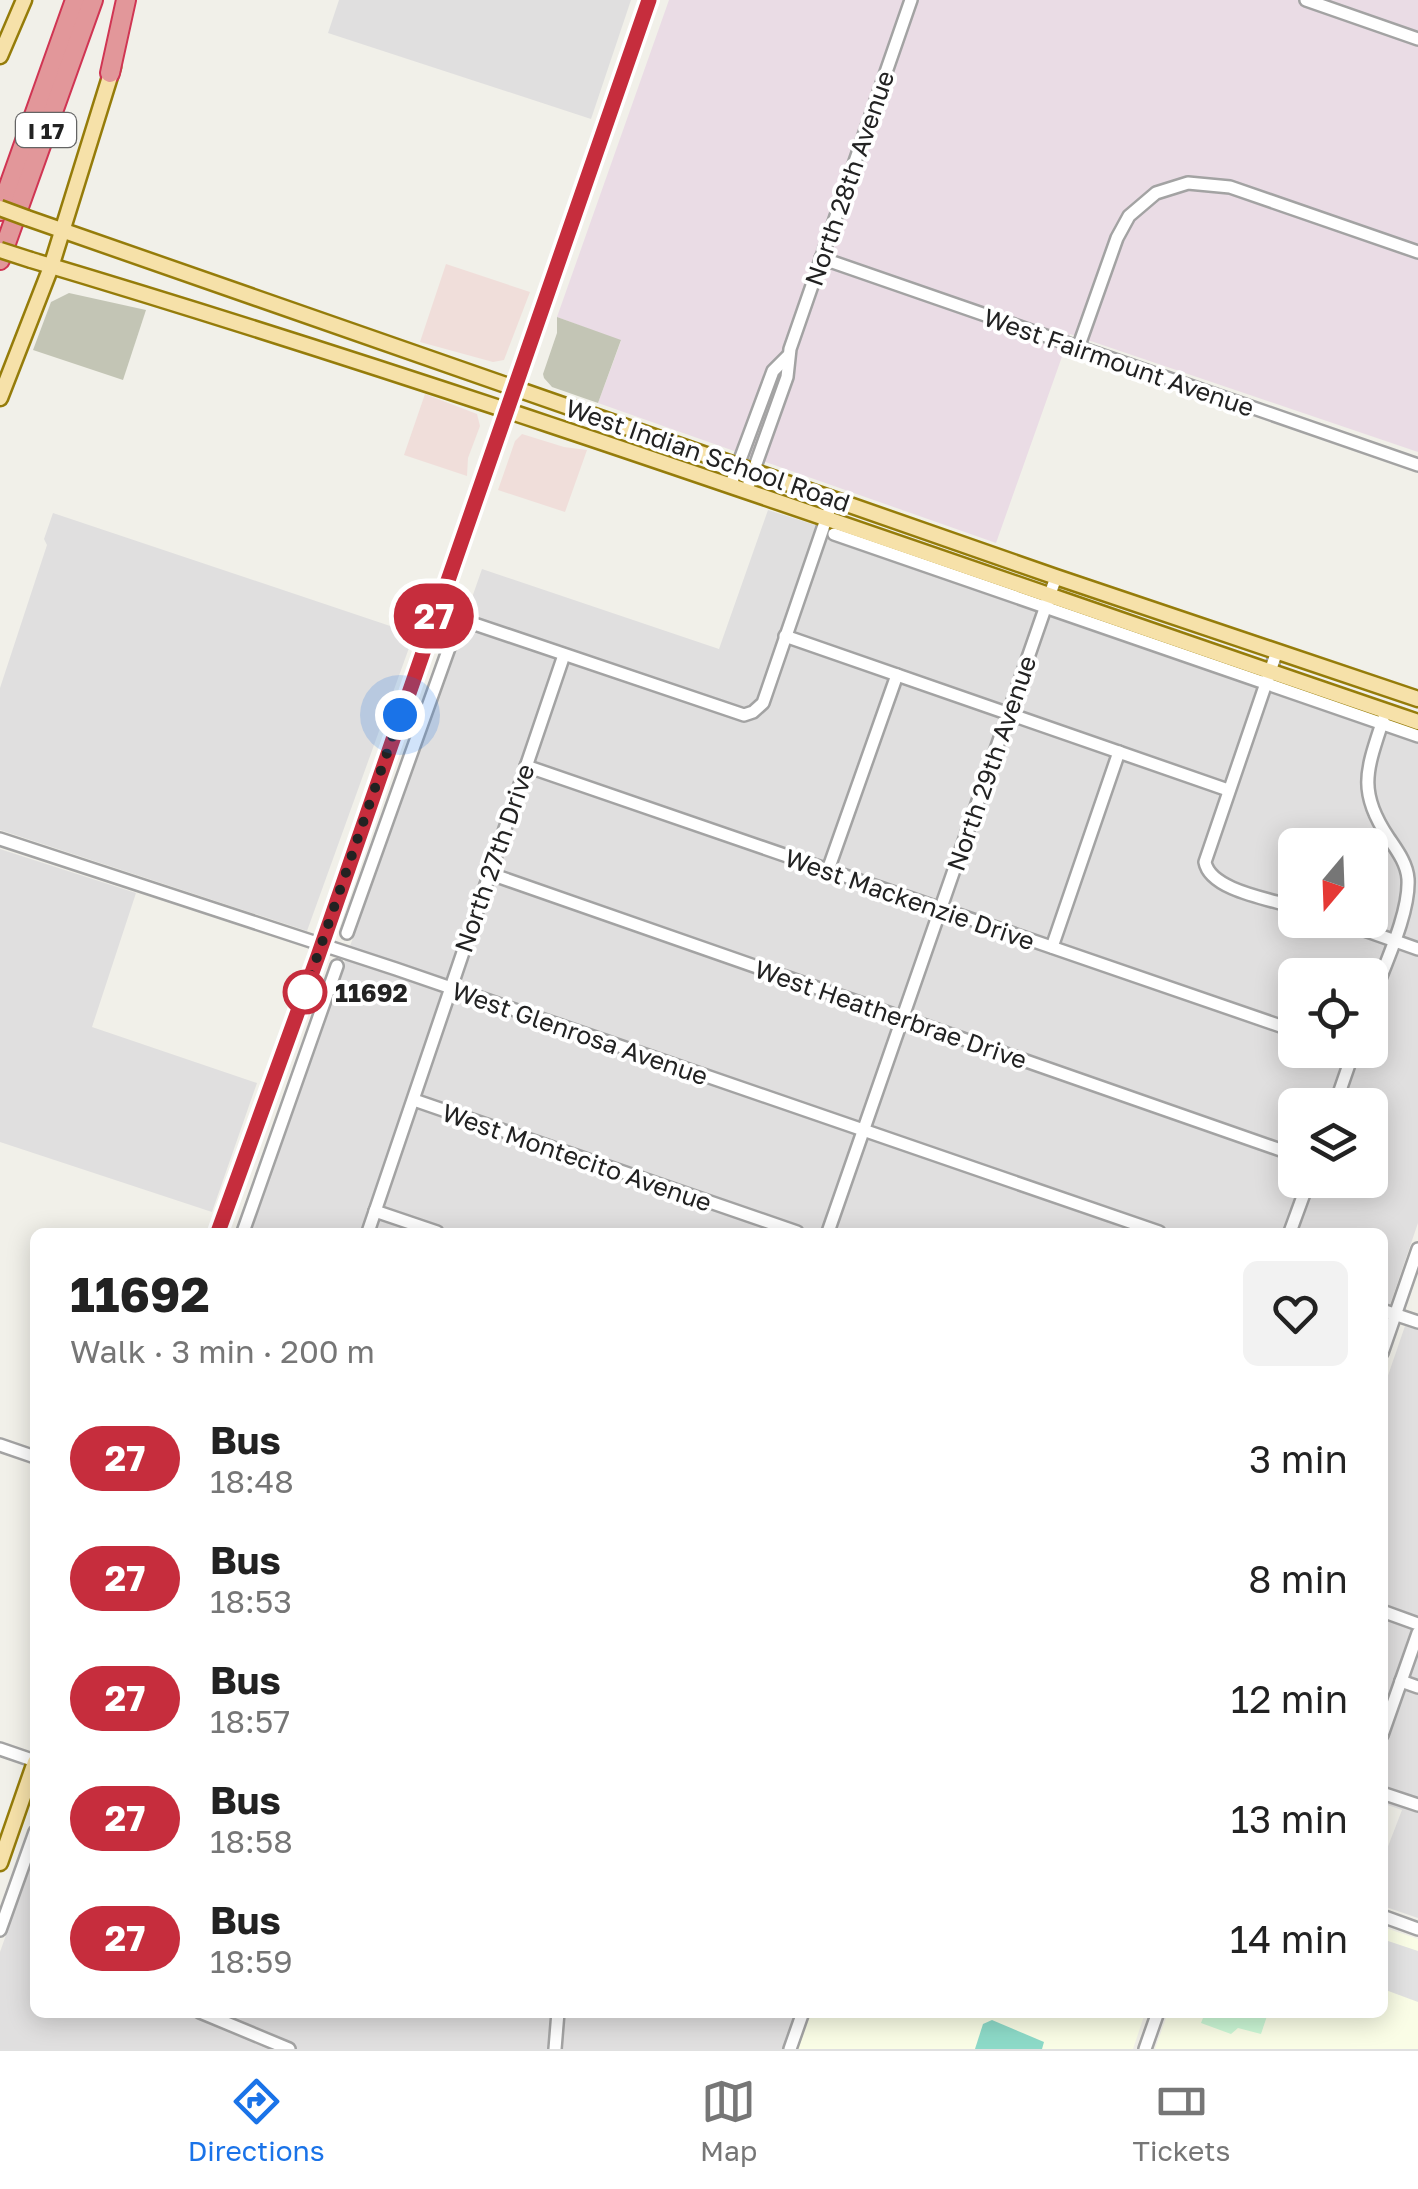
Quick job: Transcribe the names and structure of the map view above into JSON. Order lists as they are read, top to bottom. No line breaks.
{"streets":{"highway":["I 17"],"main road":["West Indian School Road"],"street":["North 28th Avenue","West Fairmount Avenue","North 29th Avenue","North 27th Drive","West Mackenzie Drive","West Heatherbrae Drive","West Glenrosa Avenue","West Montecito Avenue"]},"crossings":[["North 28th Avenue","West Fairmount Avenue"],["North 28th Avenue","West Indian School Road"],["West Indian School Road","North 29th Avenue"],["North 29th Avenue","West Mackenzie Drive"],["North 29th Avenue","West Heatherbrae Drive"],["North 29th Avenue","West Glenrosa Avenue"],["North 27th Drive","West Mackenzie Drive"],["North 27th Drive","West Heatherbrae Drive"],["North 27th Drive","West Glenrosa Avenue"],["North 27th Drive","West Montecito Avenue"]],"places":["11692"],"lines":["bus line 27"],"north":"bottom","page":{"on_map":"27","heading":["11692","Walk · 3 min · 200 m"],"list":[{"mark":"27","name":"Bus","note":"18:48","value":"3 min"},{"mark":"27","name":"Bus","note":"18:53","value":"8 min"},{"mark":"27","name":"Bus","note":"18:57","value":"12 min"},{"mark":"27","name":"Bus","note":"18:58","value":"13 min"},{"mark":"27","name":"Bus","note":"18:59","value":"14 min"}],"tabs":["Directions","Map","Tickets"]}}
